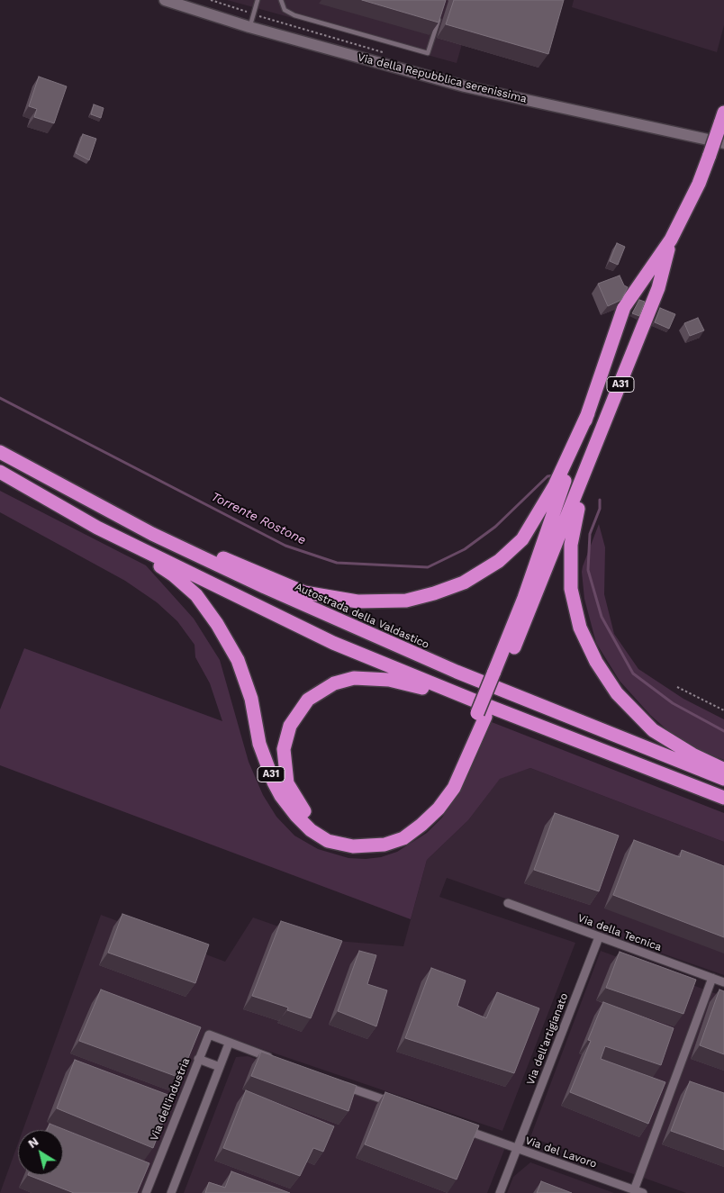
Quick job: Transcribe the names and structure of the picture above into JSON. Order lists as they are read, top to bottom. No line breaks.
{"streets":{"highway":["A31","Autostrada della Valdastico"],"street":["Via della Repubblica serenissima","Via della Tecnica","Via dell'artigianato","Via dell'industria","Via del Lavoro"]},"crossings":[["A31","Autostrada della Valdastico"],["Via della Tecnica","Via dell'artigianato"],["Via dell'artigianato","Via del Lavoro"]],"water":["Torrente Rostone"],"north":"top left"}
